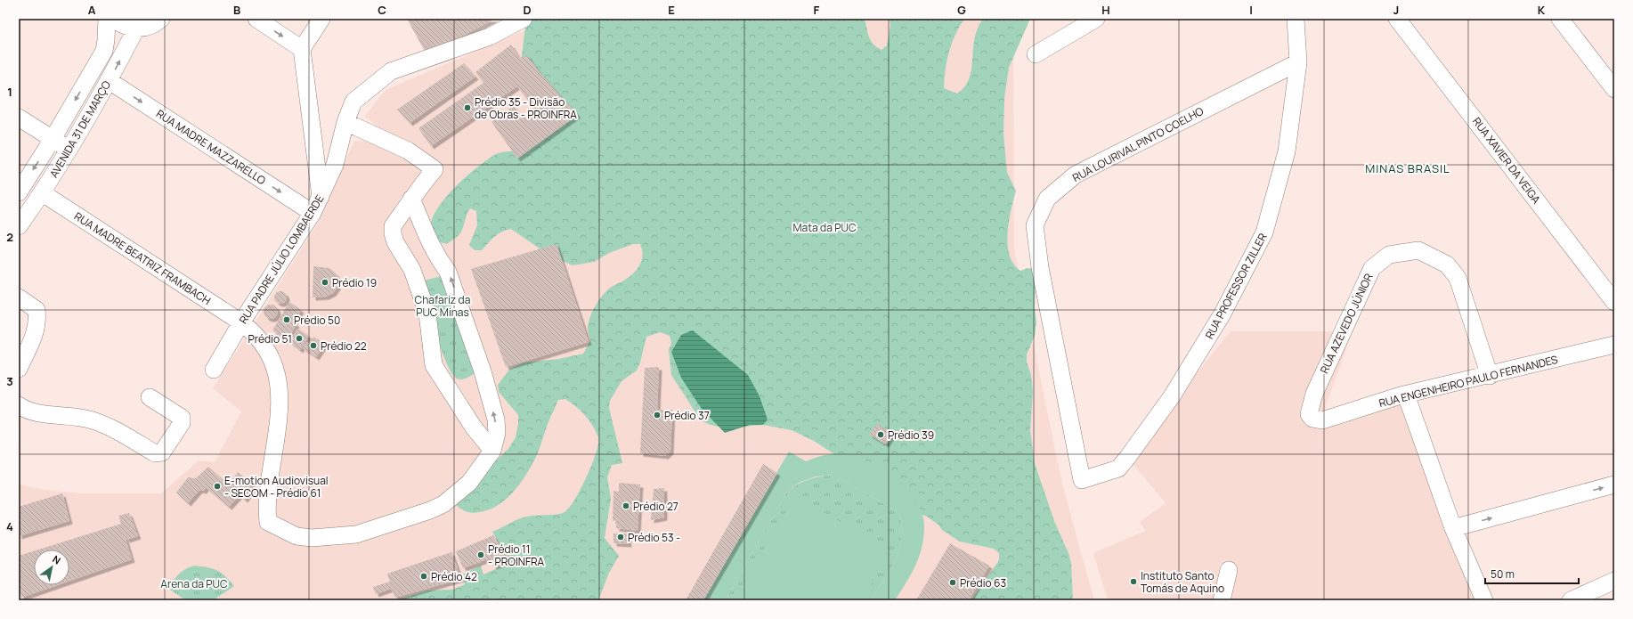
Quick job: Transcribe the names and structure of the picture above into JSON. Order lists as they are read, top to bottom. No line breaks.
{"streets":{"street":["AVENIDA 31 DE MARÇO","RUA LOURIVAL PINTO COELHO","RUA MADRE MAZZARELLO","RUA XAVIER DA VEIGA","RUA MADRE BEATRIZ FRAMBACH","RUA PADRE JÚLIO LOMBAERDE","RUA PROFESSOR ZILLER","RUA AZEVEDO JÚNIOR","RUA ENGENHEIRO PAULO FERNANDES"]},"crossings":[["AVENIDA 31 DE MARÇO","RUA MADRE MAZZARELLO"],["AVENIDA 31 DE MARÇO","RUA MADRE BEATRIZ FRAMBACH"],["RUA LOURIVAL PINTO COELHO","RUA PROFESSOR ZILLER"],["RUA MADRE MAZZARELLO","RUA PADRE JÚLIO LOMBAERDE"],["RUA MADRE BEATRIZ FRAMBACH","RUA PADRE JÚLIO LOMBAERDE"],["RUA AZEVEDO JÚNIOR","RUA ENGENHEIRO PAULO FERNANDES"]],"one_way":["RUA MADRE MAZZARELLO"],"districts":["MINAS BRASIL"],"parks":["Mata da PUC","Chafariz da PUC Minas","Arena da PUC"],"places":["Prédio 35 - Divisão de Obras - PROINFRA","Prédio 19","Prédio 50","Prédio 51","Prédio 22","Prédio 37","Prédio 39","E-motion Audiovisual - SECOM - Prédio 61","Prédio 27","Prédio 53 -","Prédio 11 - PROINFRA","Prédio 42","Instituto Santo Tomás de Aquino","Prédio 63"],"scale_bar":"50 m","north":"top right","grid":{"columns":["A","B","C","D","E","F","G","H","I","J","K"],"rows":["1","2","3","4"]}}
